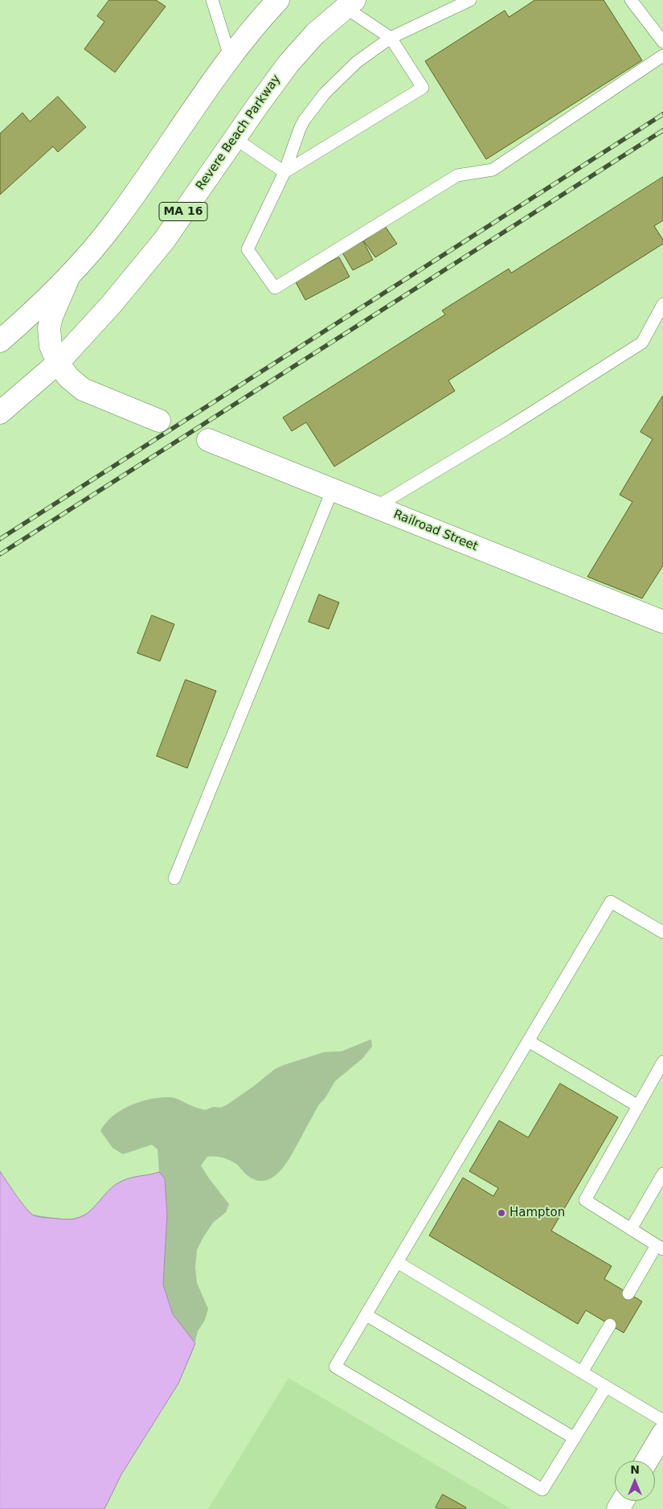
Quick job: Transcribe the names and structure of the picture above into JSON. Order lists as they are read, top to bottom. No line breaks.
{"streets":{"main road":["Revere Beach Parkway","MA 16","Railroad Street"]},"places":["Hampton"],"north":"top"}
